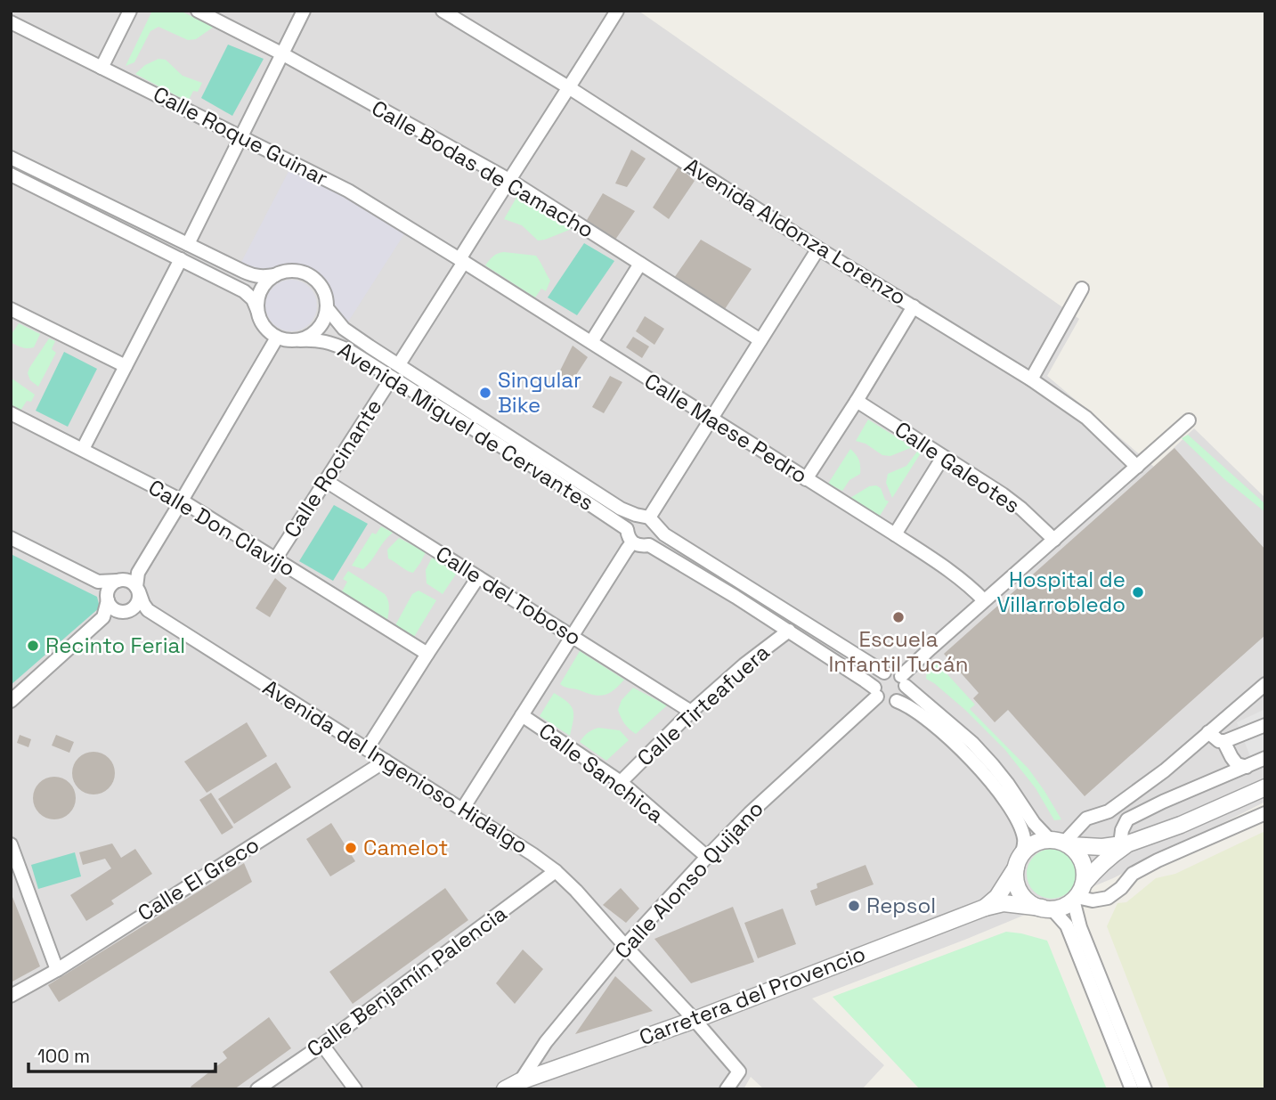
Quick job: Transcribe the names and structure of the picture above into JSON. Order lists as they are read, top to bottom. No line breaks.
{"streets":{"street":["Calle Roque Guinar","Calle Bodas de Camacho","Avenida Aldonza Lorenzo","Avenida Miguel de Cervantes","Calle Maese Pedro","Calle Galeotes","Calle Rocinante","Calle Don Clavijo","Calle del Toboso","Calle Tirteafuera","Avenida del Ingenioso Hidalgo","Calle Sanchica","Calle El Greco","Calle Alonso Quijano","Calle Benjamín Palencia","Carretera del Provencio"]},"crossings":[["Calle Roque Guinar","Calle Maese Pedro"],["Avenida Miguel de Cervantes","Calle Rocinante"],["Avenida Miguel de Cervantes","Calle Alonso Quijano"],["Calle Rocinante","Calle Don Clavijo"],["Calle Rocinante","Calle del Toboso"],["Calle del Toboso","Calle Tirteafuera"],["Calle Tirteafuera","Calle Sanchica"],["Avenida del Ingenioso Hidalgo","Calle El Greco"],["Avenida del Ingenioso Hidalgo","Calle Alonso Quijano"],["Avenida del Ingenioso Hidalgo","Calle Benjamín Palencia"],["Avenida del Ingenioso Hidalgo","Carretera del Provencio"],["Calle Sanchica","Calle Alonso Quijano"],["Calle Alonso Quijano","Carretera del Provencio"]],"places":["Singular Bike","Hospital de Villarrobledo","Escuela Infantil Tucán","Recinto Ferial","Camelot","Repsol"],"scale_bar":"100 m"}
